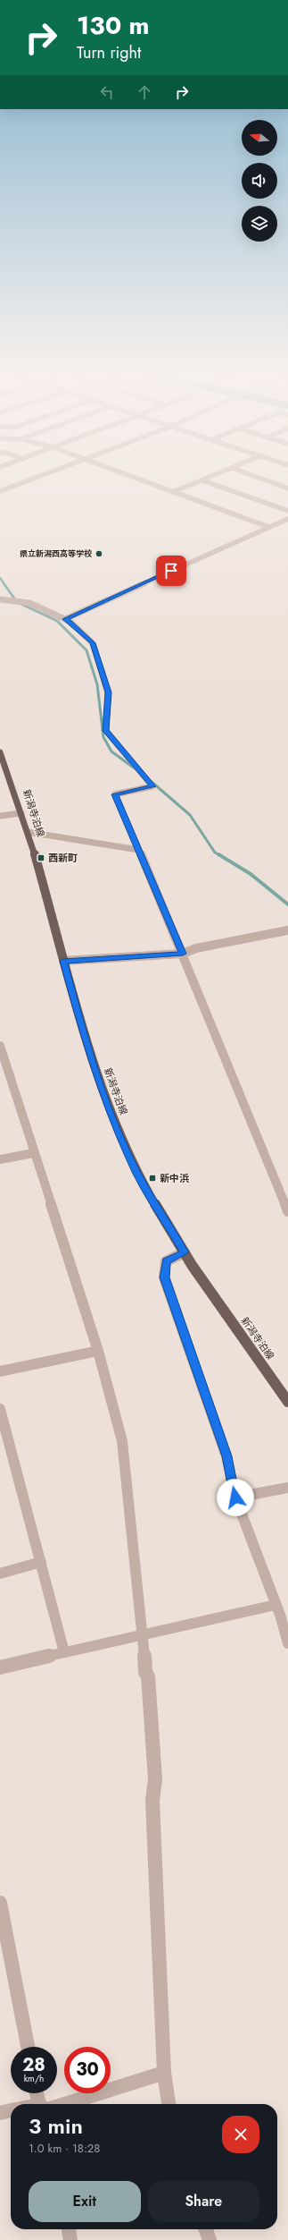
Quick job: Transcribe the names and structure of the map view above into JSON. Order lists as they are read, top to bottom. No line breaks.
{"streets":{"main road":["新潟寺泊線"]},"places":{"other":["県立新潟西高等学校"],"transit":["西新町","新中浜"]},"north":"left","page":{"turn":["130 m","Turn right"],"speed":"28 km/h","limit":"30","heading":["3 min","1.0 km · 18:28"],"buttons":["Exit","Share"]}}
